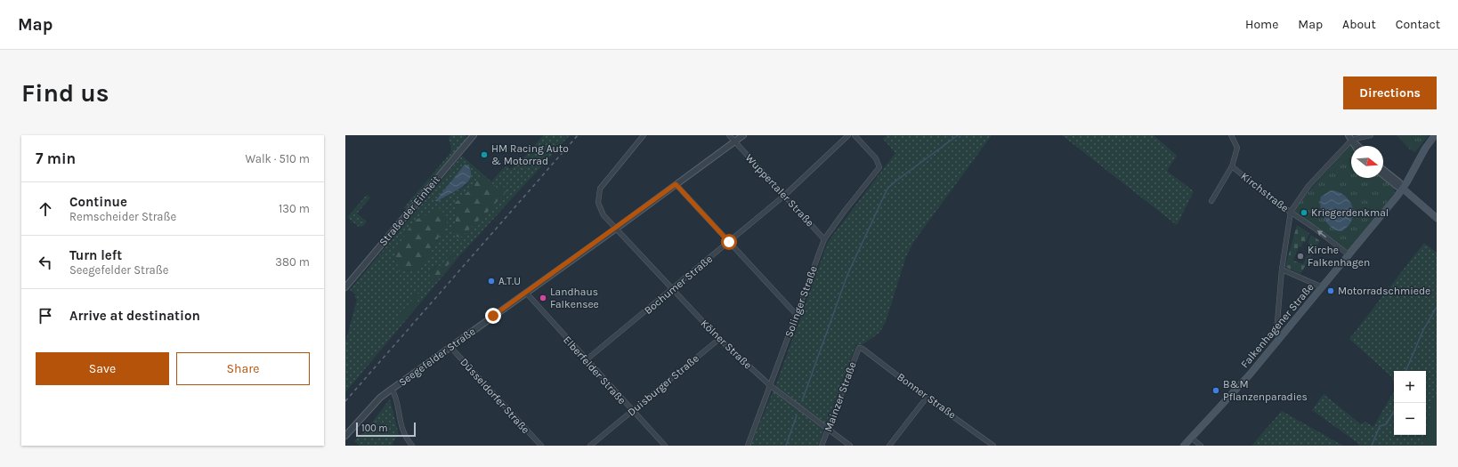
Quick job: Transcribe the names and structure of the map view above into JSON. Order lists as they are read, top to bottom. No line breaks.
{"streets":{"main road":["Falkenhagener Straße"],"street":["Wuppertaler Straße","Kirchstraße","Straße der Einheit","Bochumer Straße","Solinger Straße","Kölner Straße","Seegefelder Straße","Elberfelder Straße","Duisburger Straße","Düsseldorfer Straße","Bonner Straße","Mainzer Straße"]},"crossings":[["Wuppertaler Straße","Bochumer Straße"],["Wuppertaler Straße","Solinger Straße"],["Wuppertaler Straße","Seegefelder Straße"],["Kirchstraße","Falkenhagener Straße"],["Bochumer Straße","Kölner Straße"],["Bochumer Straße","Elberfelder Straße"],["Solinger Straße","Kölner Straße"],["Kölner Straße","Seegefelder Straße"],["Kölner Straße","Duisburger Straße"],["Kölner Straße","Mainzer Straße"],["Seegefelder Straße","Elberfelder Straße"],["Seegefelder Straße","Düsseldorfer Straße"],["Elberfelder Straße","Duisburger Straße"],["Bonner Straße","Mainzer Straße"]],"one_way":["Kirchstraße"],"places":["HM Racing Auto & Motorrad","Kriegerdenkmal","Kirche Falkenhagen","A.T.U","Motorradschmiede","Landhaus Falkensee","B&M Pflanzenparadies"],"scale_bar":"100 m","north":"right","page":{"header":"Map","nav":["Home","Map","About","Contact"],"buttons":["Directions",["Save","Share"]],"title":"Find us","heading":["7 min","Walk · 510 m"],"list":[["Continue","Remscheider Straße","130 m"],["Turn left","Seegefelder Straße","380 m"],"Arrive at destination"],"map_buttons":["+","−"],"scale":"100 m"}}
